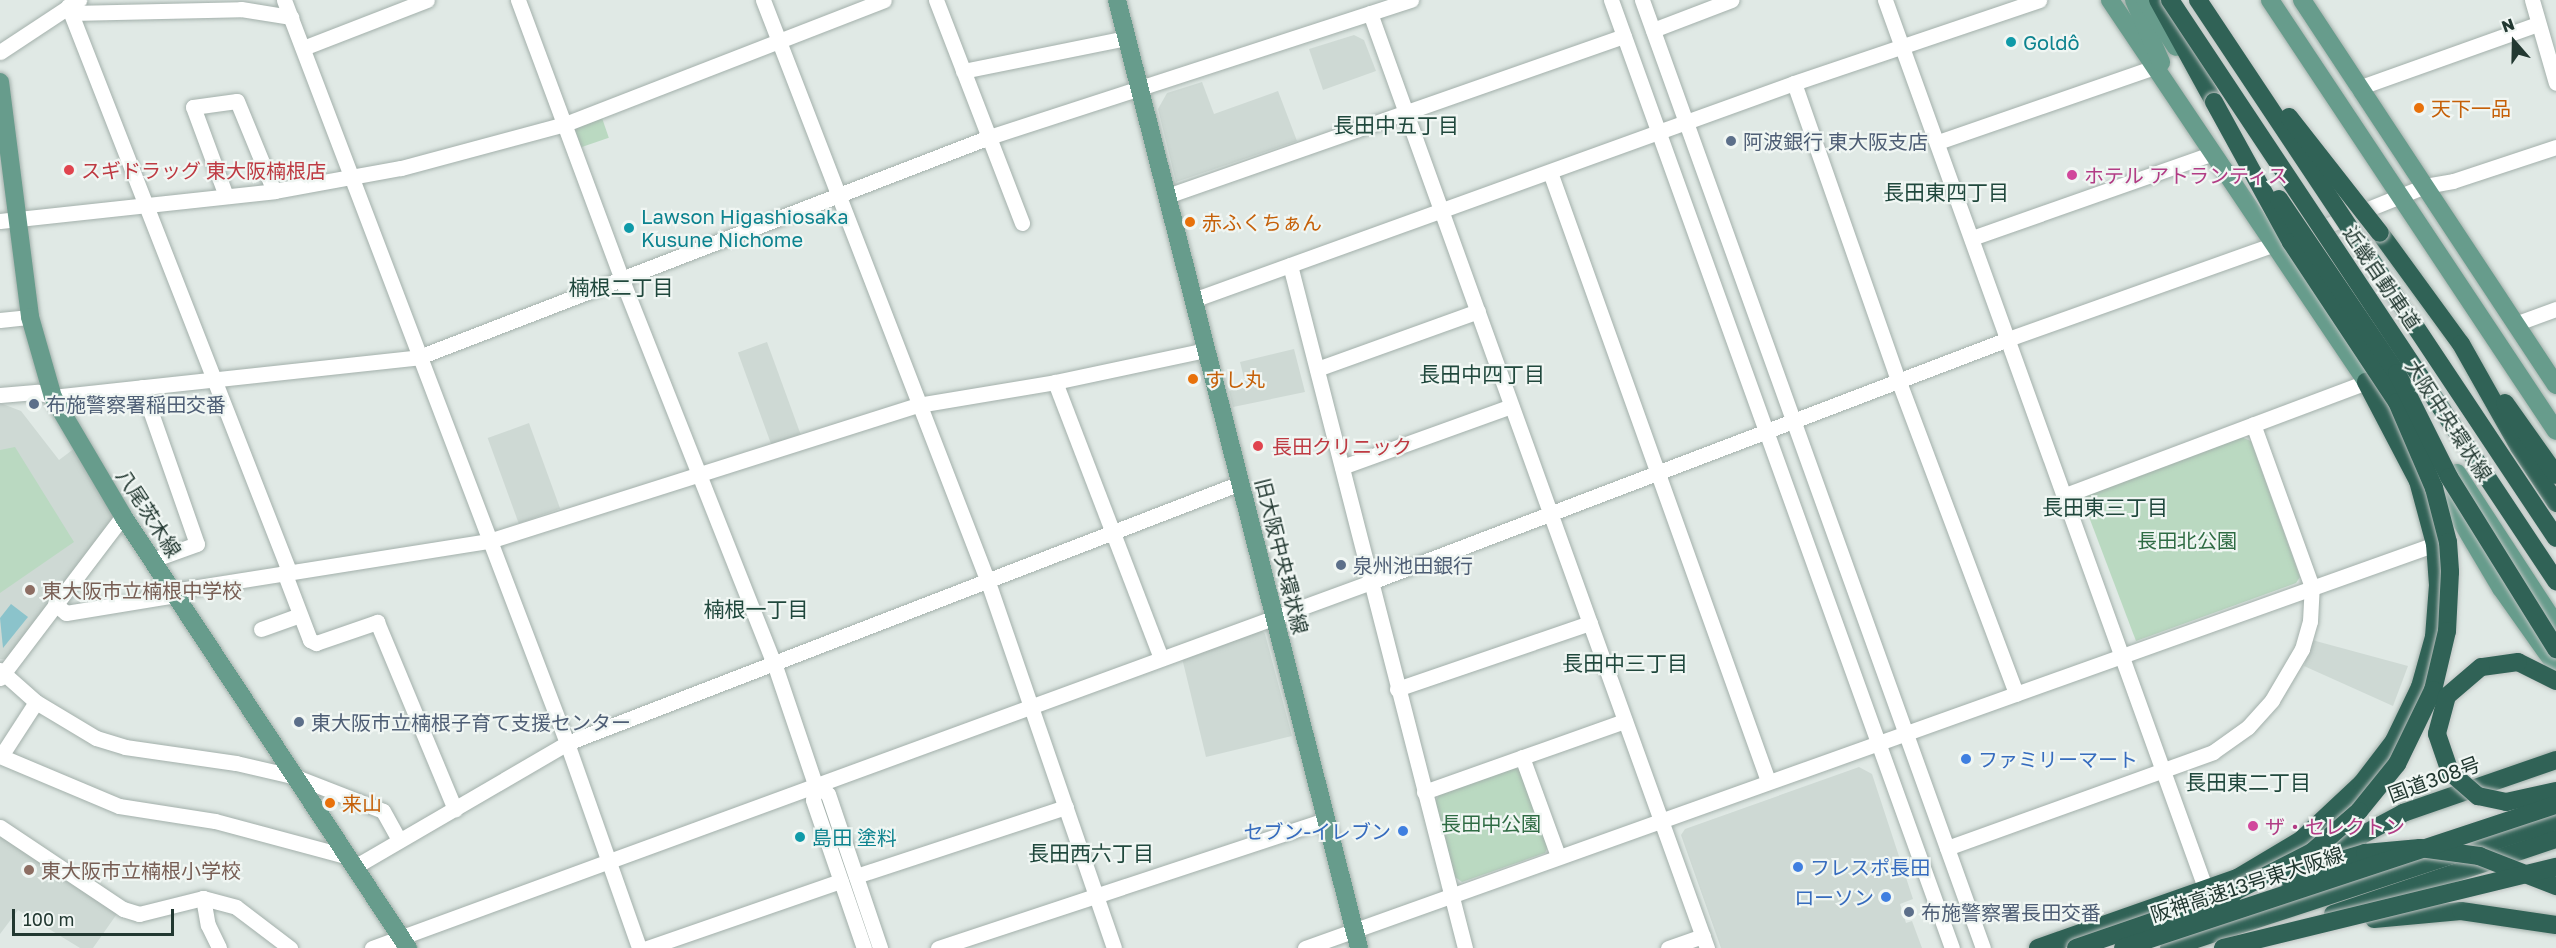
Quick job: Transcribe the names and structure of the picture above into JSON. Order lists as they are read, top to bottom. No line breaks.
{"streets":{"highway":["近畿自動車道","国道308号","阪神高速13号東大阪線"],"main road":["大阪中央環状線","八尾茨木線","旧大阪中央環状線"]},"districts":["長田中五丁目","長田東四丁目","楠根二丁目","長田中四丁目","長田東三丁目","楠根一丁目","長田中三丁目","長田東二丁目","長田西六丁目"],"parks":["長田北公園","長田中公園"],"places":["Goldô","天下一品","阿波銀行 東大阪支店","スギドラッグ 東大阪楠根店","ホテル アトランティス","赤ふくちぁん","Lawson Higashiosaka Kusune Nichome","すし丸","布施警察署稲田交番","長田クリニック","泉州池田銀行","東大阪市立楠根中学校","東大阪市立楠根子育て支援センター","ファミリーマート","来山","ザ・セレクトン","セブン-イレブン","島田 塗料","フレスポ長田","東大阪市立楠根小学校","ローソン","布施警察署長田交番"],"scale_bar":"100 m","north":"top"}
